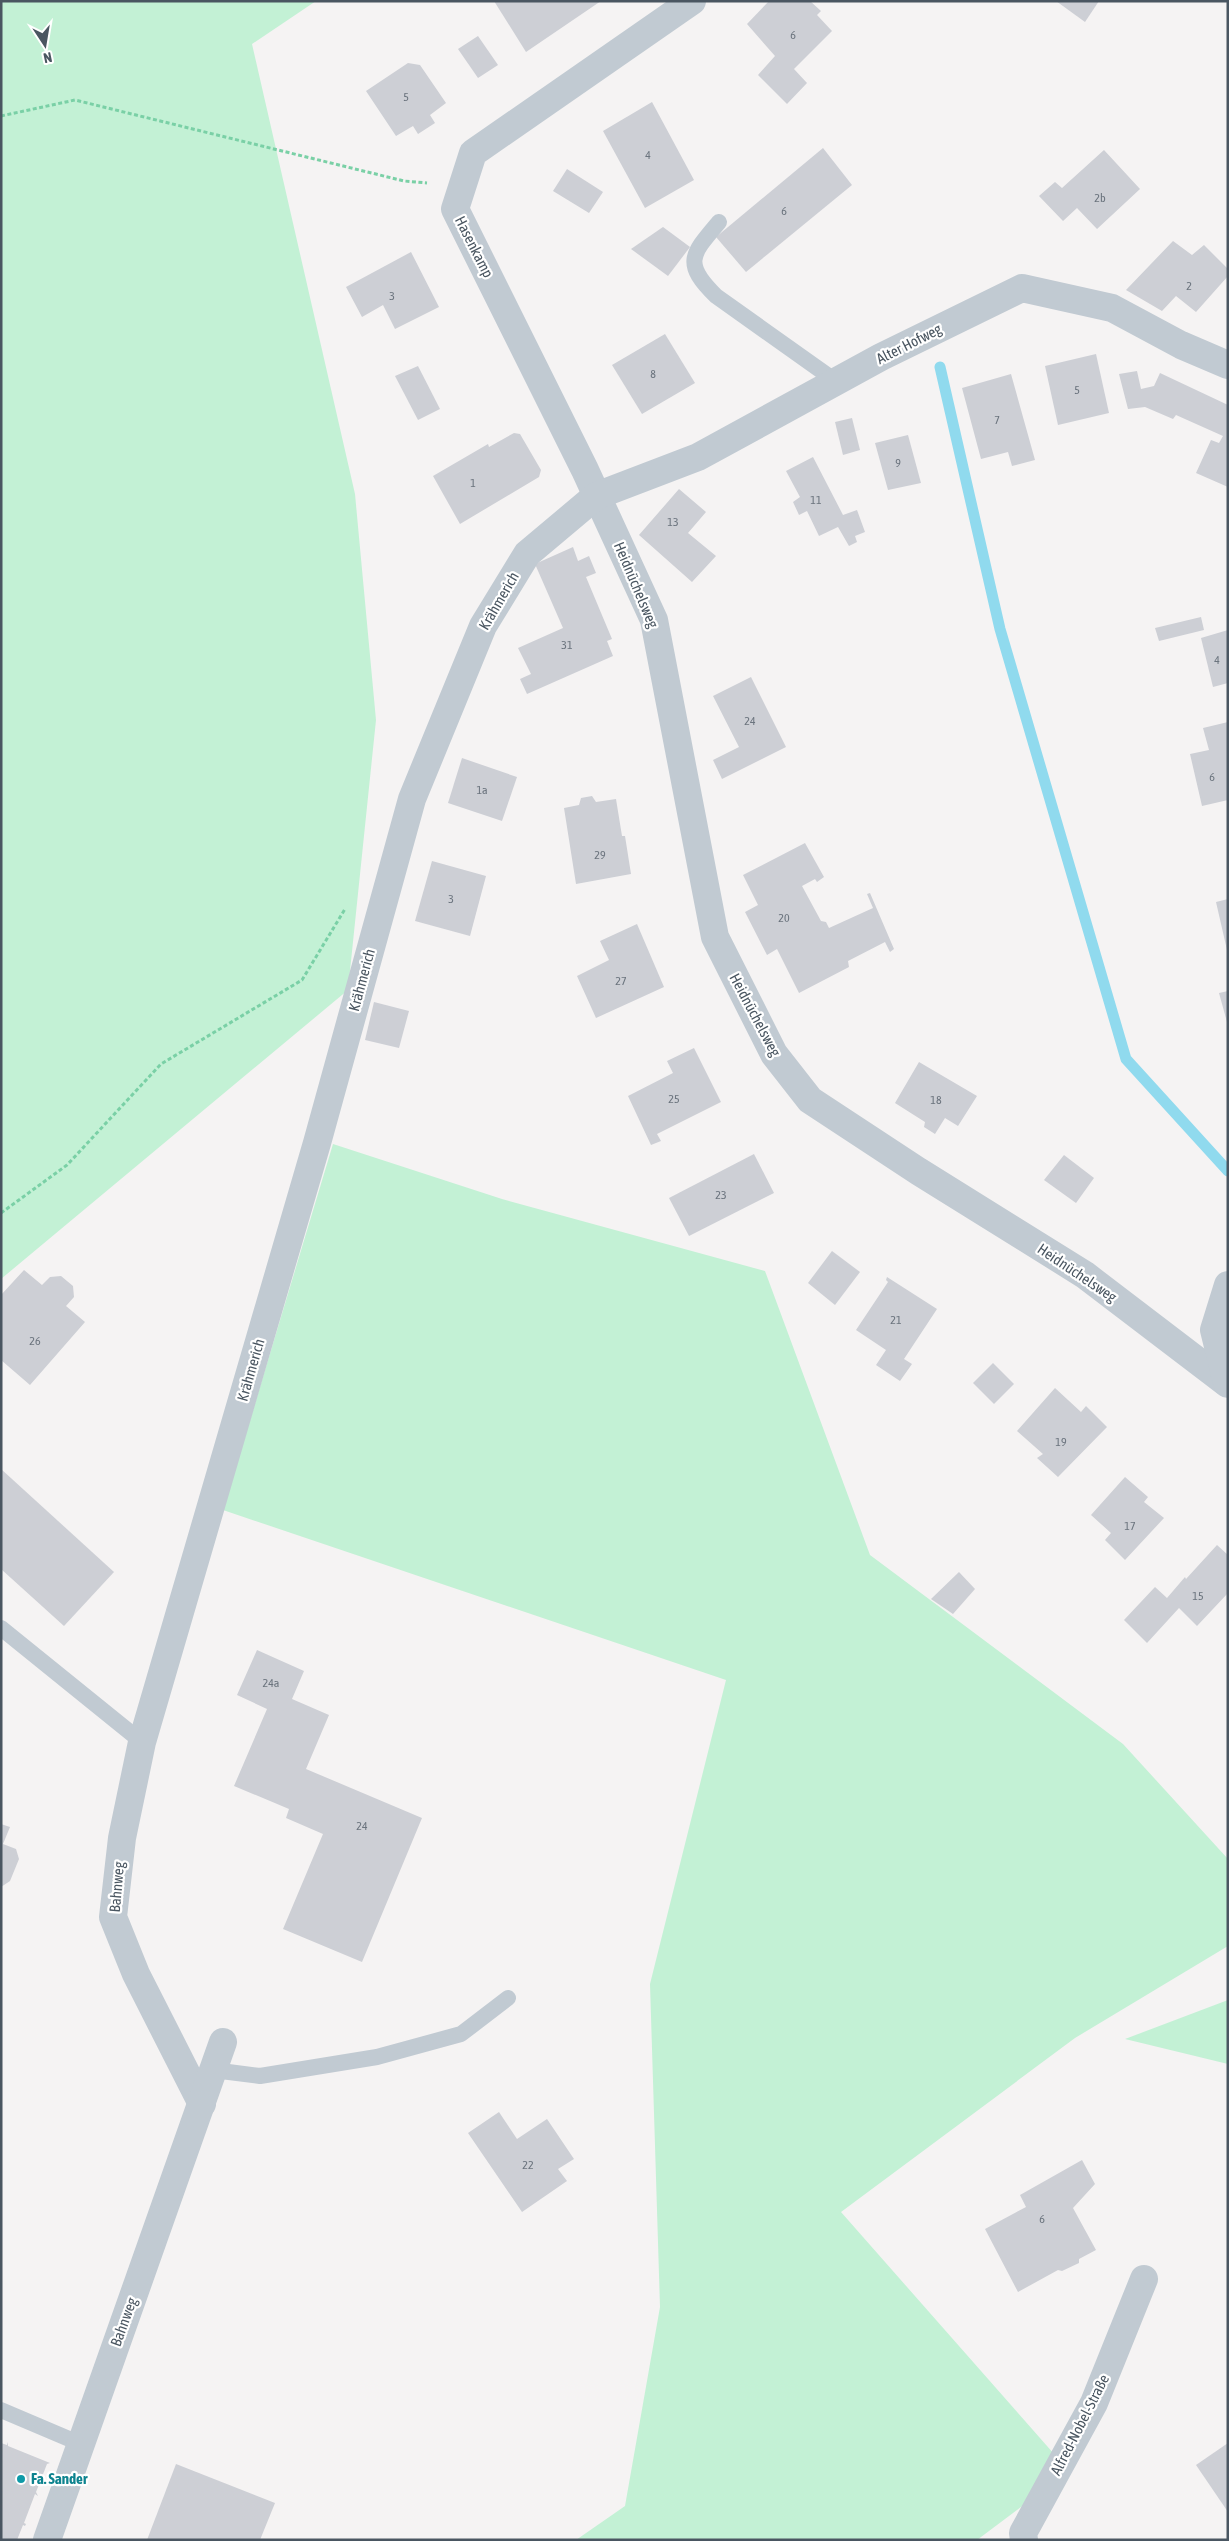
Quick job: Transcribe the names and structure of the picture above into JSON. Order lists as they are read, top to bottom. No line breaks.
{"streets":{"street":["Hasenkamp","Alter Hofweg","Heidnüchelsweg","Krähmerich","Bahnweg","Alfred-Nobel-Straße"]},"crossings":[["Hasenkamp","Alter Hofweg"],["Hasenkamp","Heidnüchelsweg"],["Hasenkamp","Krähmerich"],["Alter Hofweg","Heidnüchelsweg"],["Alter Hofweg","Krähmerich"],["Heidnüchelsweg","Krähmerich"],["Krähmerich","Bahnweg"]],"places":["Fa. Sander"],"house_numbers":["6","5","4","2b","6","2","3","8","5","7","9","1","11","13","31","4","24","6","1a","29","3","20","27","25","18","23","21","26","19","17","15","24a","24","22","6"],"north":"bottom"}
